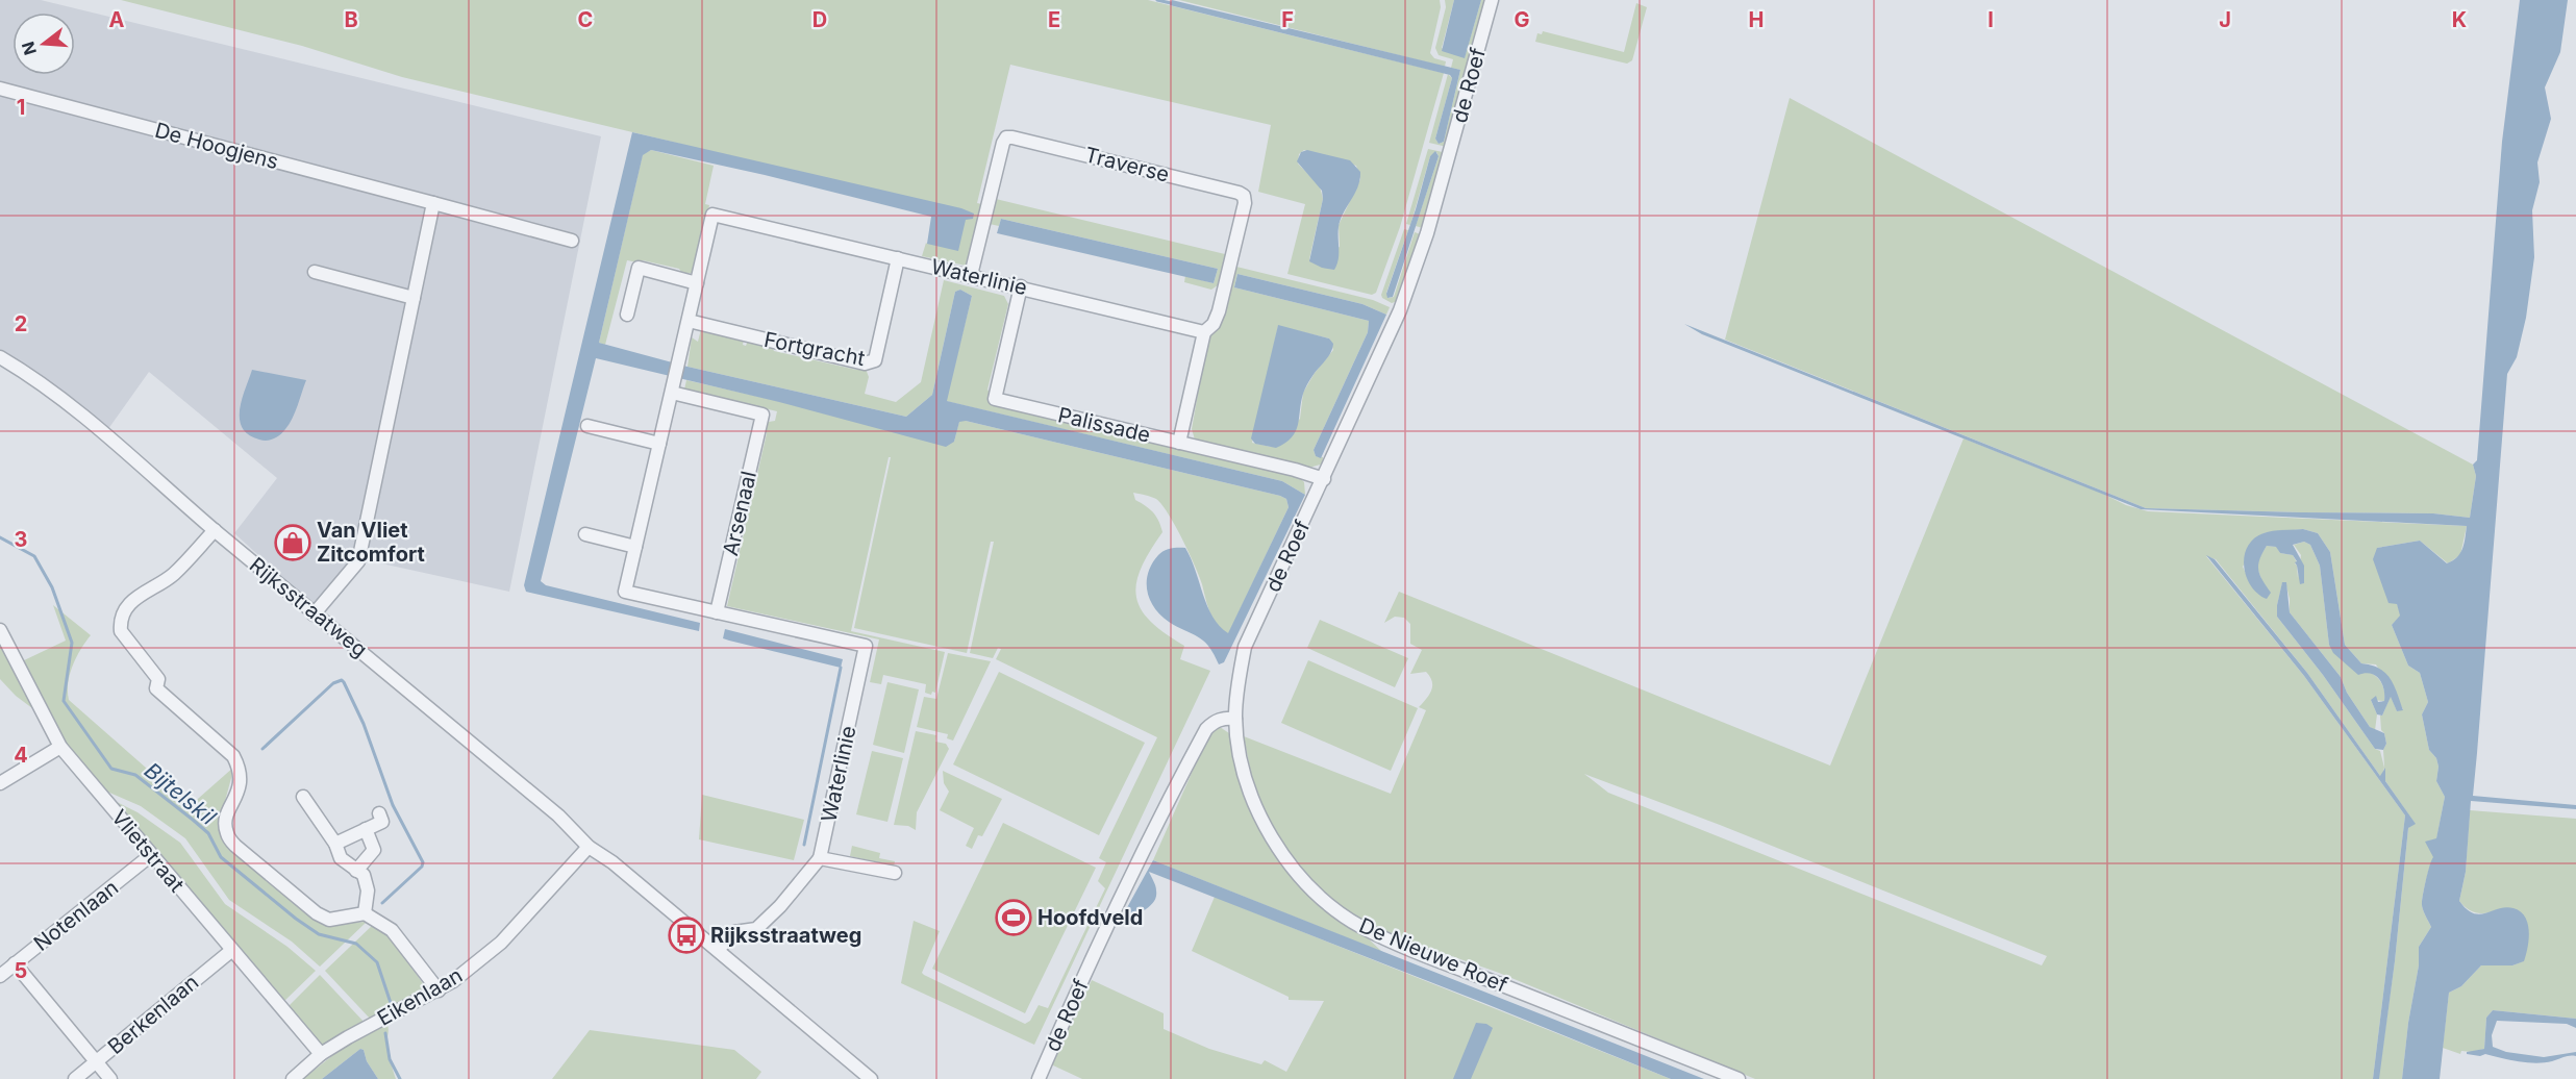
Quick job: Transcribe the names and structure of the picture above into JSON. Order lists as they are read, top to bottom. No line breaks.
{"streets":{"street":["de Roef","De Hoogjens","Traverse","Waterlinie","Fortgracht","Palissade","Arsenaal","Rijksstraatweg","Vlietstraat","Notenlaan","De Nieuwe Roef","Eikenlaan","Berkenlaan"]},"crossings":[["de Roef","Palissade"],["de Roef","De Nieuwe Roef"],["Traverse","Waterlinie"],["Waterlinie","Fortgracht"],["Waterlinie","Palissade"],["Waterlinie","Arsenaal"],["Waterlinie","Rijksstraatweg"],["Rijksstraatweg","Eikenlaan"],["Vlietstraat","Notenlaan"],["Vlietstraat","Eikenlaan"],["Vlietstraat","Berkenlaan"]],"water":["Bijtelskil"],"places":{"shop":["Van Vliet Zitcomfort"],"sports":["Hoofdveld"],"bus stop":["Rijksstraatweg"]},"north":"left","grid":{"columns":["A","B","C","D","E","F","G","H","I","J","K"],"rows":["1","2","3","4","5"]}}
